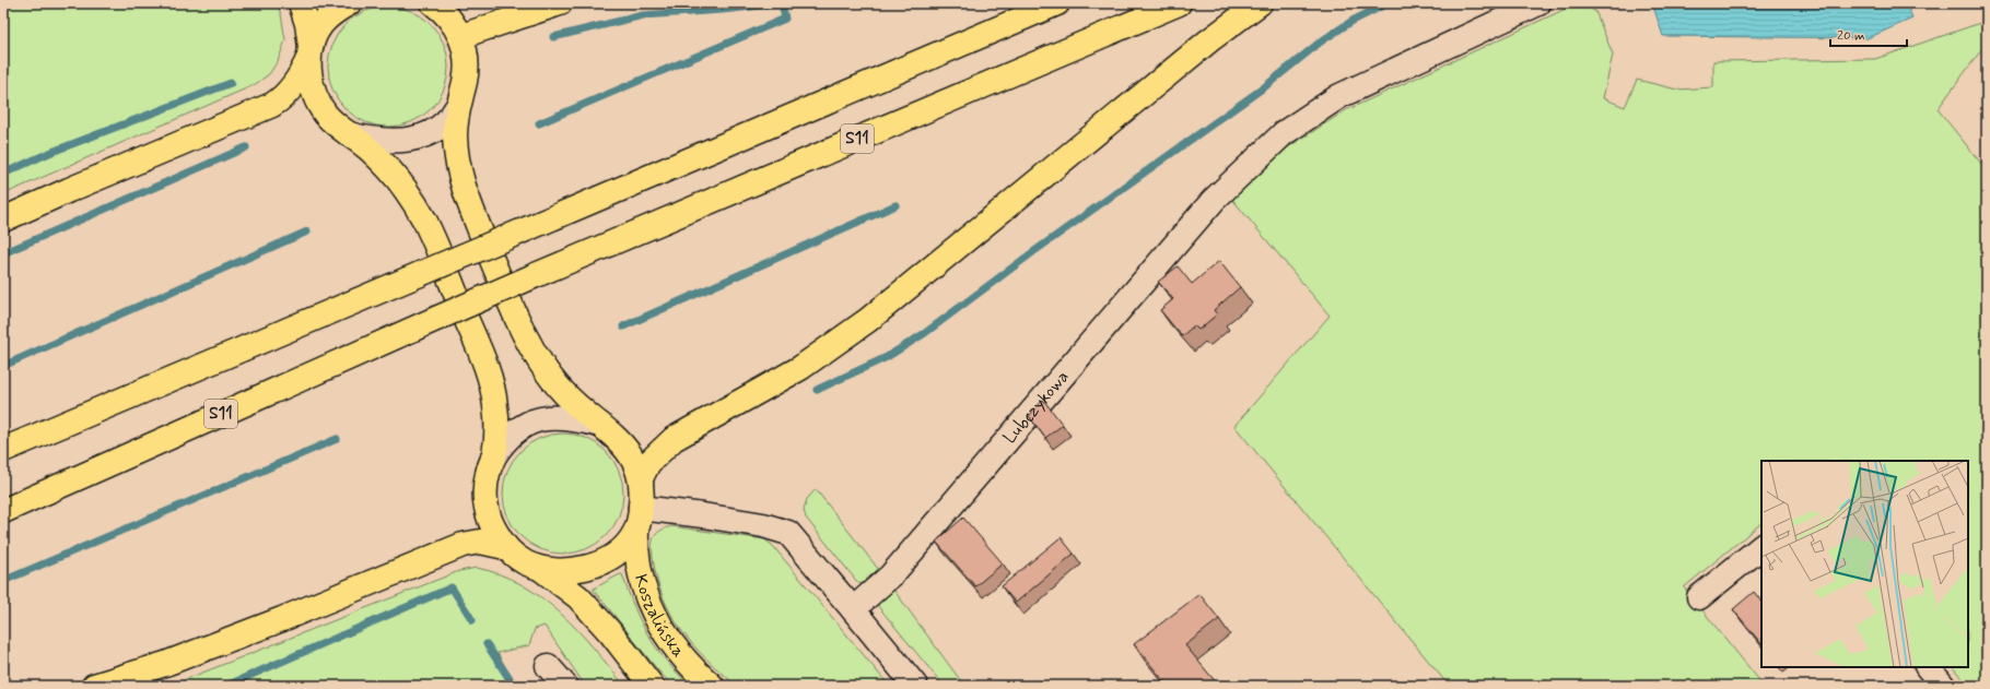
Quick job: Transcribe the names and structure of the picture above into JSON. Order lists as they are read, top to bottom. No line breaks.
{"streets":{"main road":["S11","Koszalińska"],"street":["Lubczykowa"]},"scale_bar":"20 m"}
